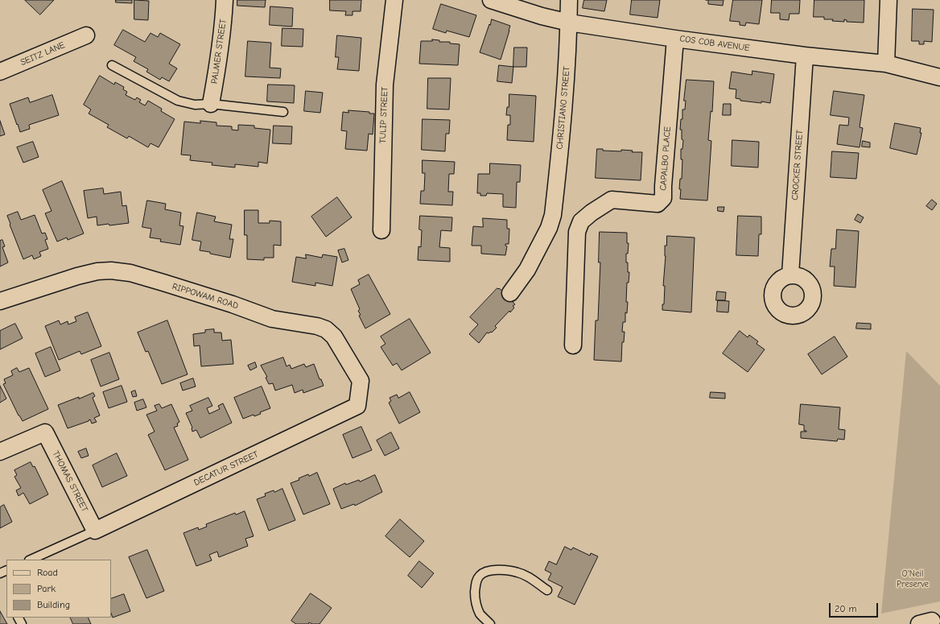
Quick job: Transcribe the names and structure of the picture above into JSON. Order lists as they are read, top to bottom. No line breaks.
{"streets":{"street":["COS COB AVENUE","PALMER STREET","SEITZ LANE","CHRISTIANO STREET","TULIP STREET","CAPALBO PLACE","CROCKER STREET","RIPPOWAM ROAD","DECATUR STREET","THOMAS STREET"]},"crossings":[["COS COB AVENUE","CHRISTIANO STREET"],["COS COB AVENUE","CAPALBO PLACE"],["COS COB AVENUE","CROCKER STREET"],["RIPPOWAM ROAD","DECATUR STREET"],["DECATUR STREET","THOMAS STREET"]],"parks":["O'Neil Preserve"],"legend":["Road","Park","Building"],"scale_bar":"20 m"}
